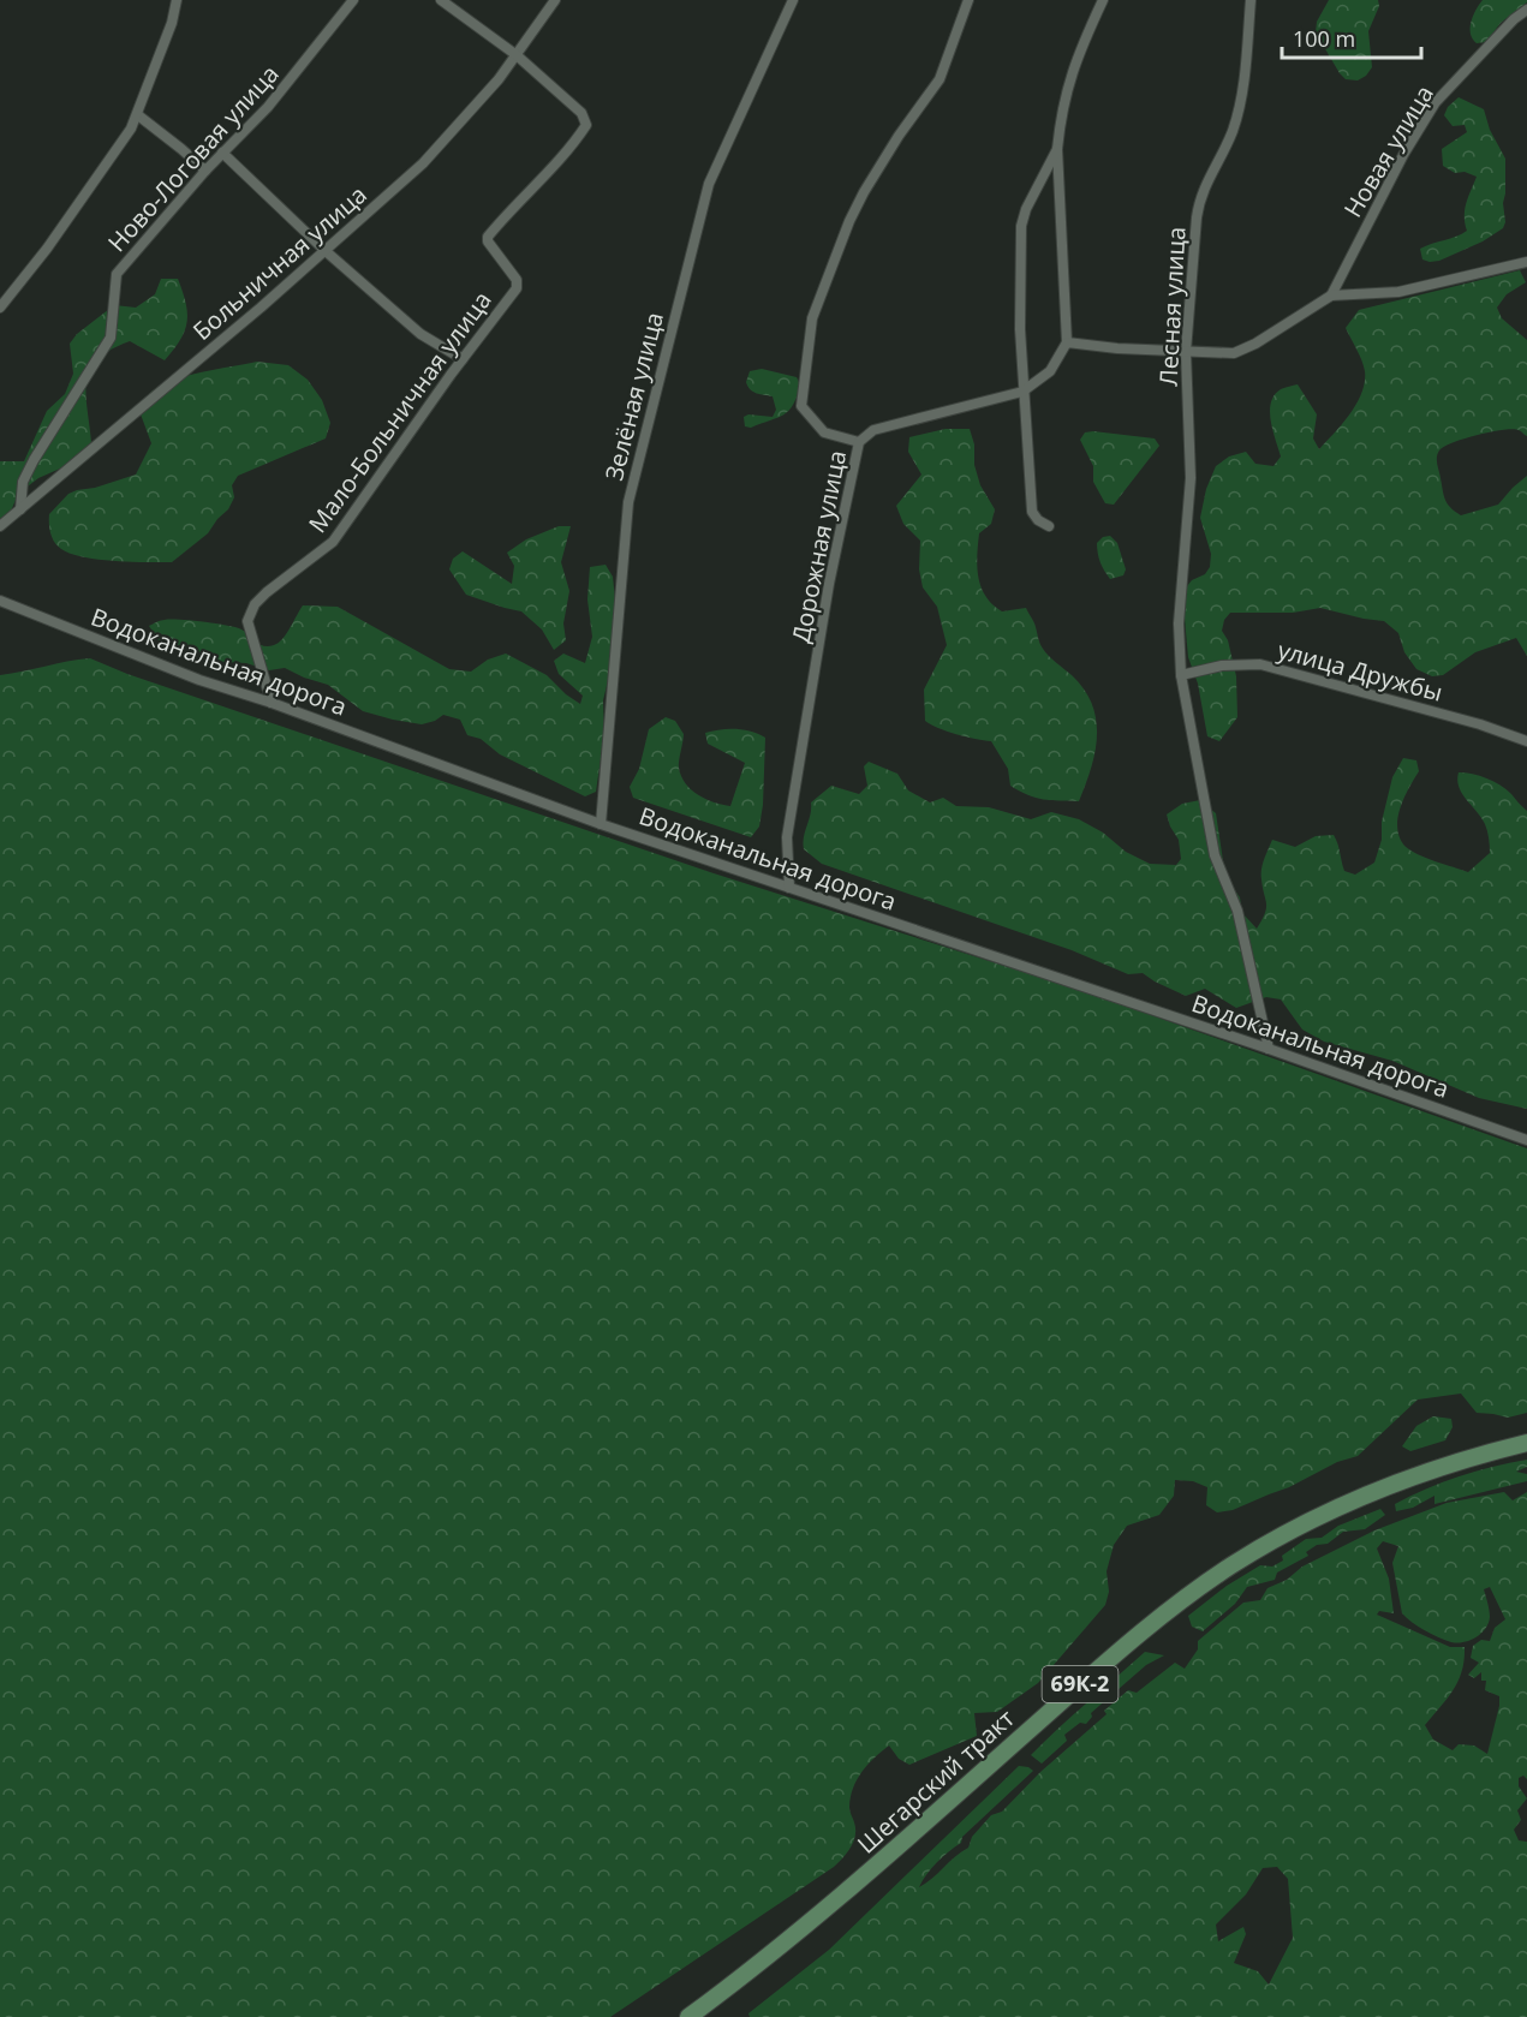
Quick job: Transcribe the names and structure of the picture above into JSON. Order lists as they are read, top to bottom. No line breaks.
{"streets":{"main road":["69К-2","Шегарский тракт"],"street":["Новая улица","Ново-Логовая улица","Больничная улица","Лесная улица","Зелёная улица","Мало-Больничная улица","Дорожная улица","Водоканальная дорога","улица Дружбы"]},"crossings":[["Ново-Логовая улица","Больничная улица"],["Больничная улица","Мало-Больничная улица"],["Лесная улица","Водоканальная дорога"],["Лесная улица","улица Дружбы"],["Зелёная улица","Водоканальная дорога"],["Мало-Больничная улица","Водоканальная дорога"],["Дорожная улица","Водоканальная дорога"]],"scale_bar":"100 m"}
